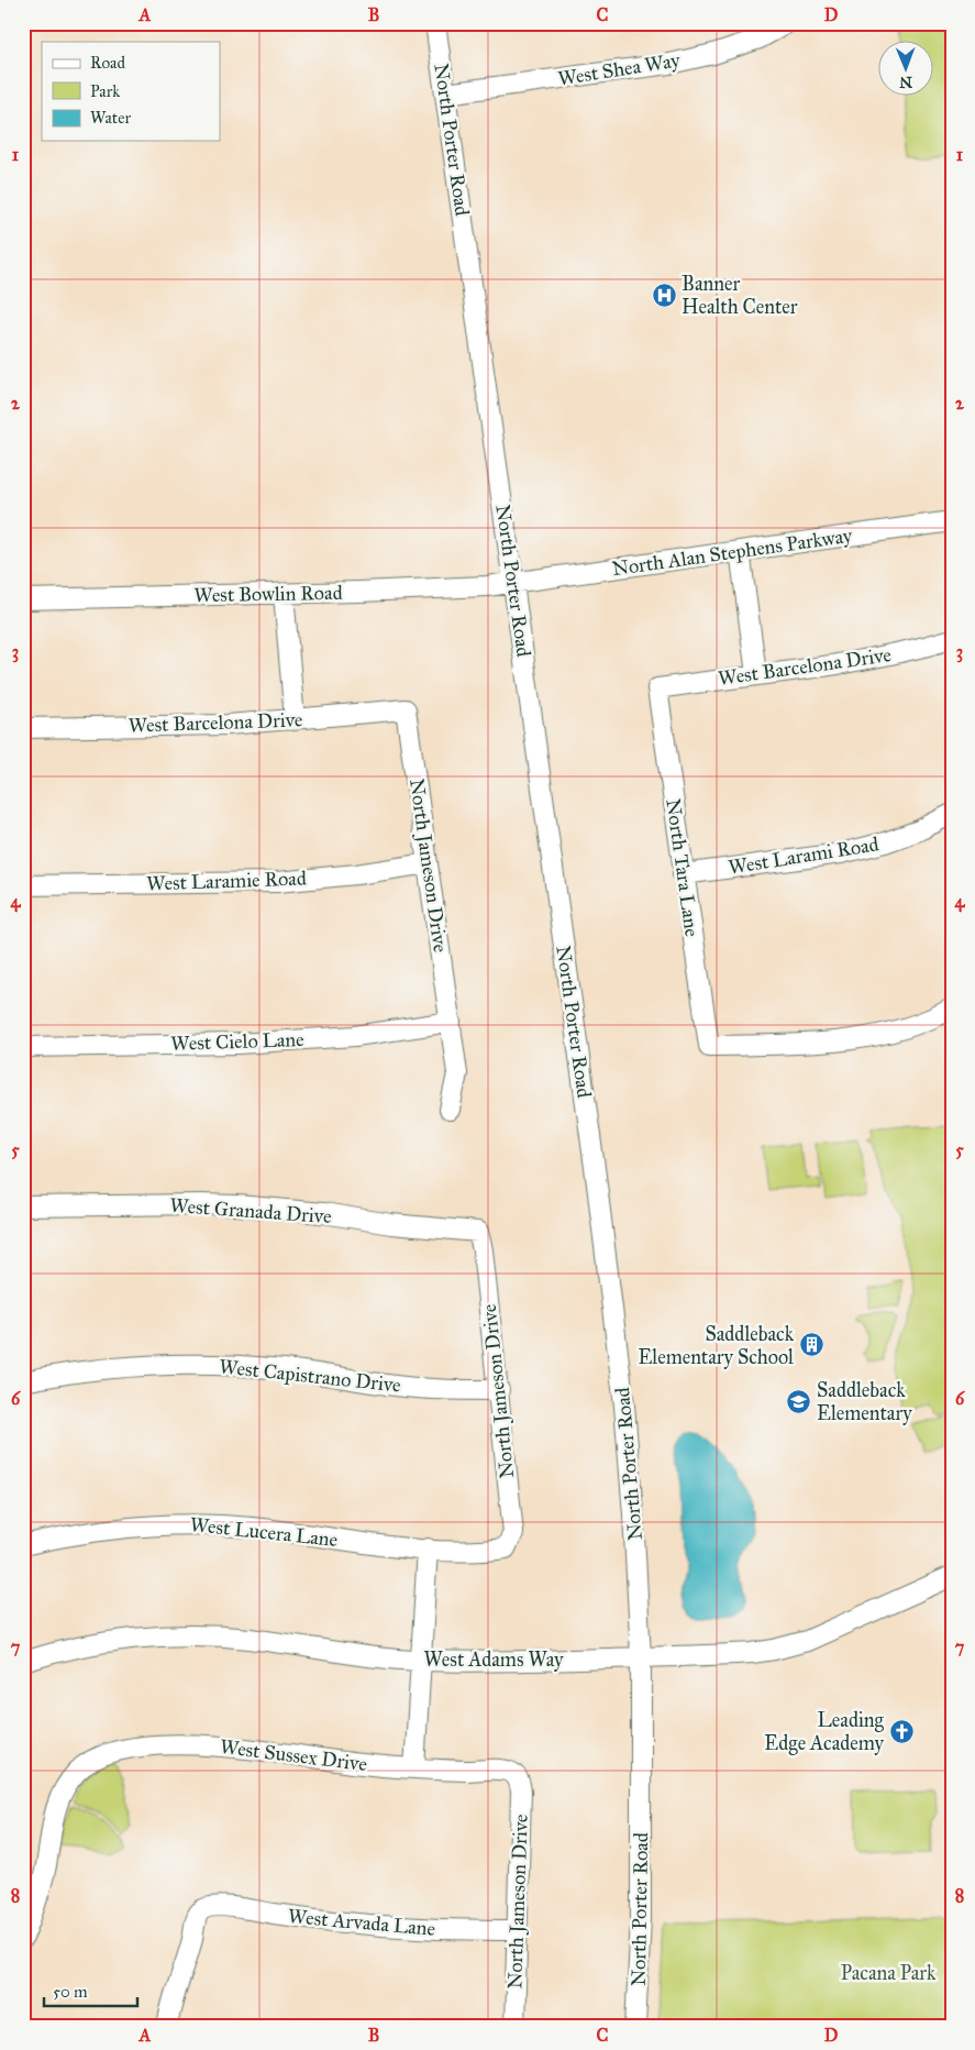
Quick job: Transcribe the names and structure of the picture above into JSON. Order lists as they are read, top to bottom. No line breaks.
{"streets":{"street":["West Shea Way","North Porter Road","North Alan Stephens Parkway","West Bowlin Road","West Barcelona Drive","West Larami Road","North Jameson Drive","North Tara Lane","West Laramie Road","West Cielo Lane","West Granada Drive","West Capistrano Drive","West Lucera Lane","West Adams Way","West Sussex Drive","West Arvada Lane"]},"crossings":[["West Shea Way","North Porter Road"],["North Porter Road","North Alan Stephens Parkway"],["North Porter Road","West Bowlin Road"],["North Porter Road","West Adams Way"],["North Alan Stephens Parkway","West Bowlin Road"],["West Barcelona Drive","North Jameson Drive"],["West Barcelona Drive","North Tara Lane"],["West Larami Road","North Tara Lane"],["North Jameson Drive","West Laramie Road"],["North Jameson Drive","West Cielo Lane"],["North Jameson Drive","West Granada Drive"],["North Jameson Drive","West Capistrano Drive"],["North Jameson Drive","West Lucera Lane"],["North Jameson Drive","West Sussex Drive"],["North Jameson Drive","West Arvada Lane"]],"parks":["Pacana Park"],"places":{"hospital":["Banner Health Center"],"building":["Saddleback Elementary School"],"school or university":["Saddleback Elementary"],"church":["Leading Edge Academy"]},"legend":["Road","Park","Water"],"scale_bar":"50 m","north":"bottom","grid":{"columns":["A","B","C","D"],"rows":["1","2","3","4","5","6","7","8"]}}
